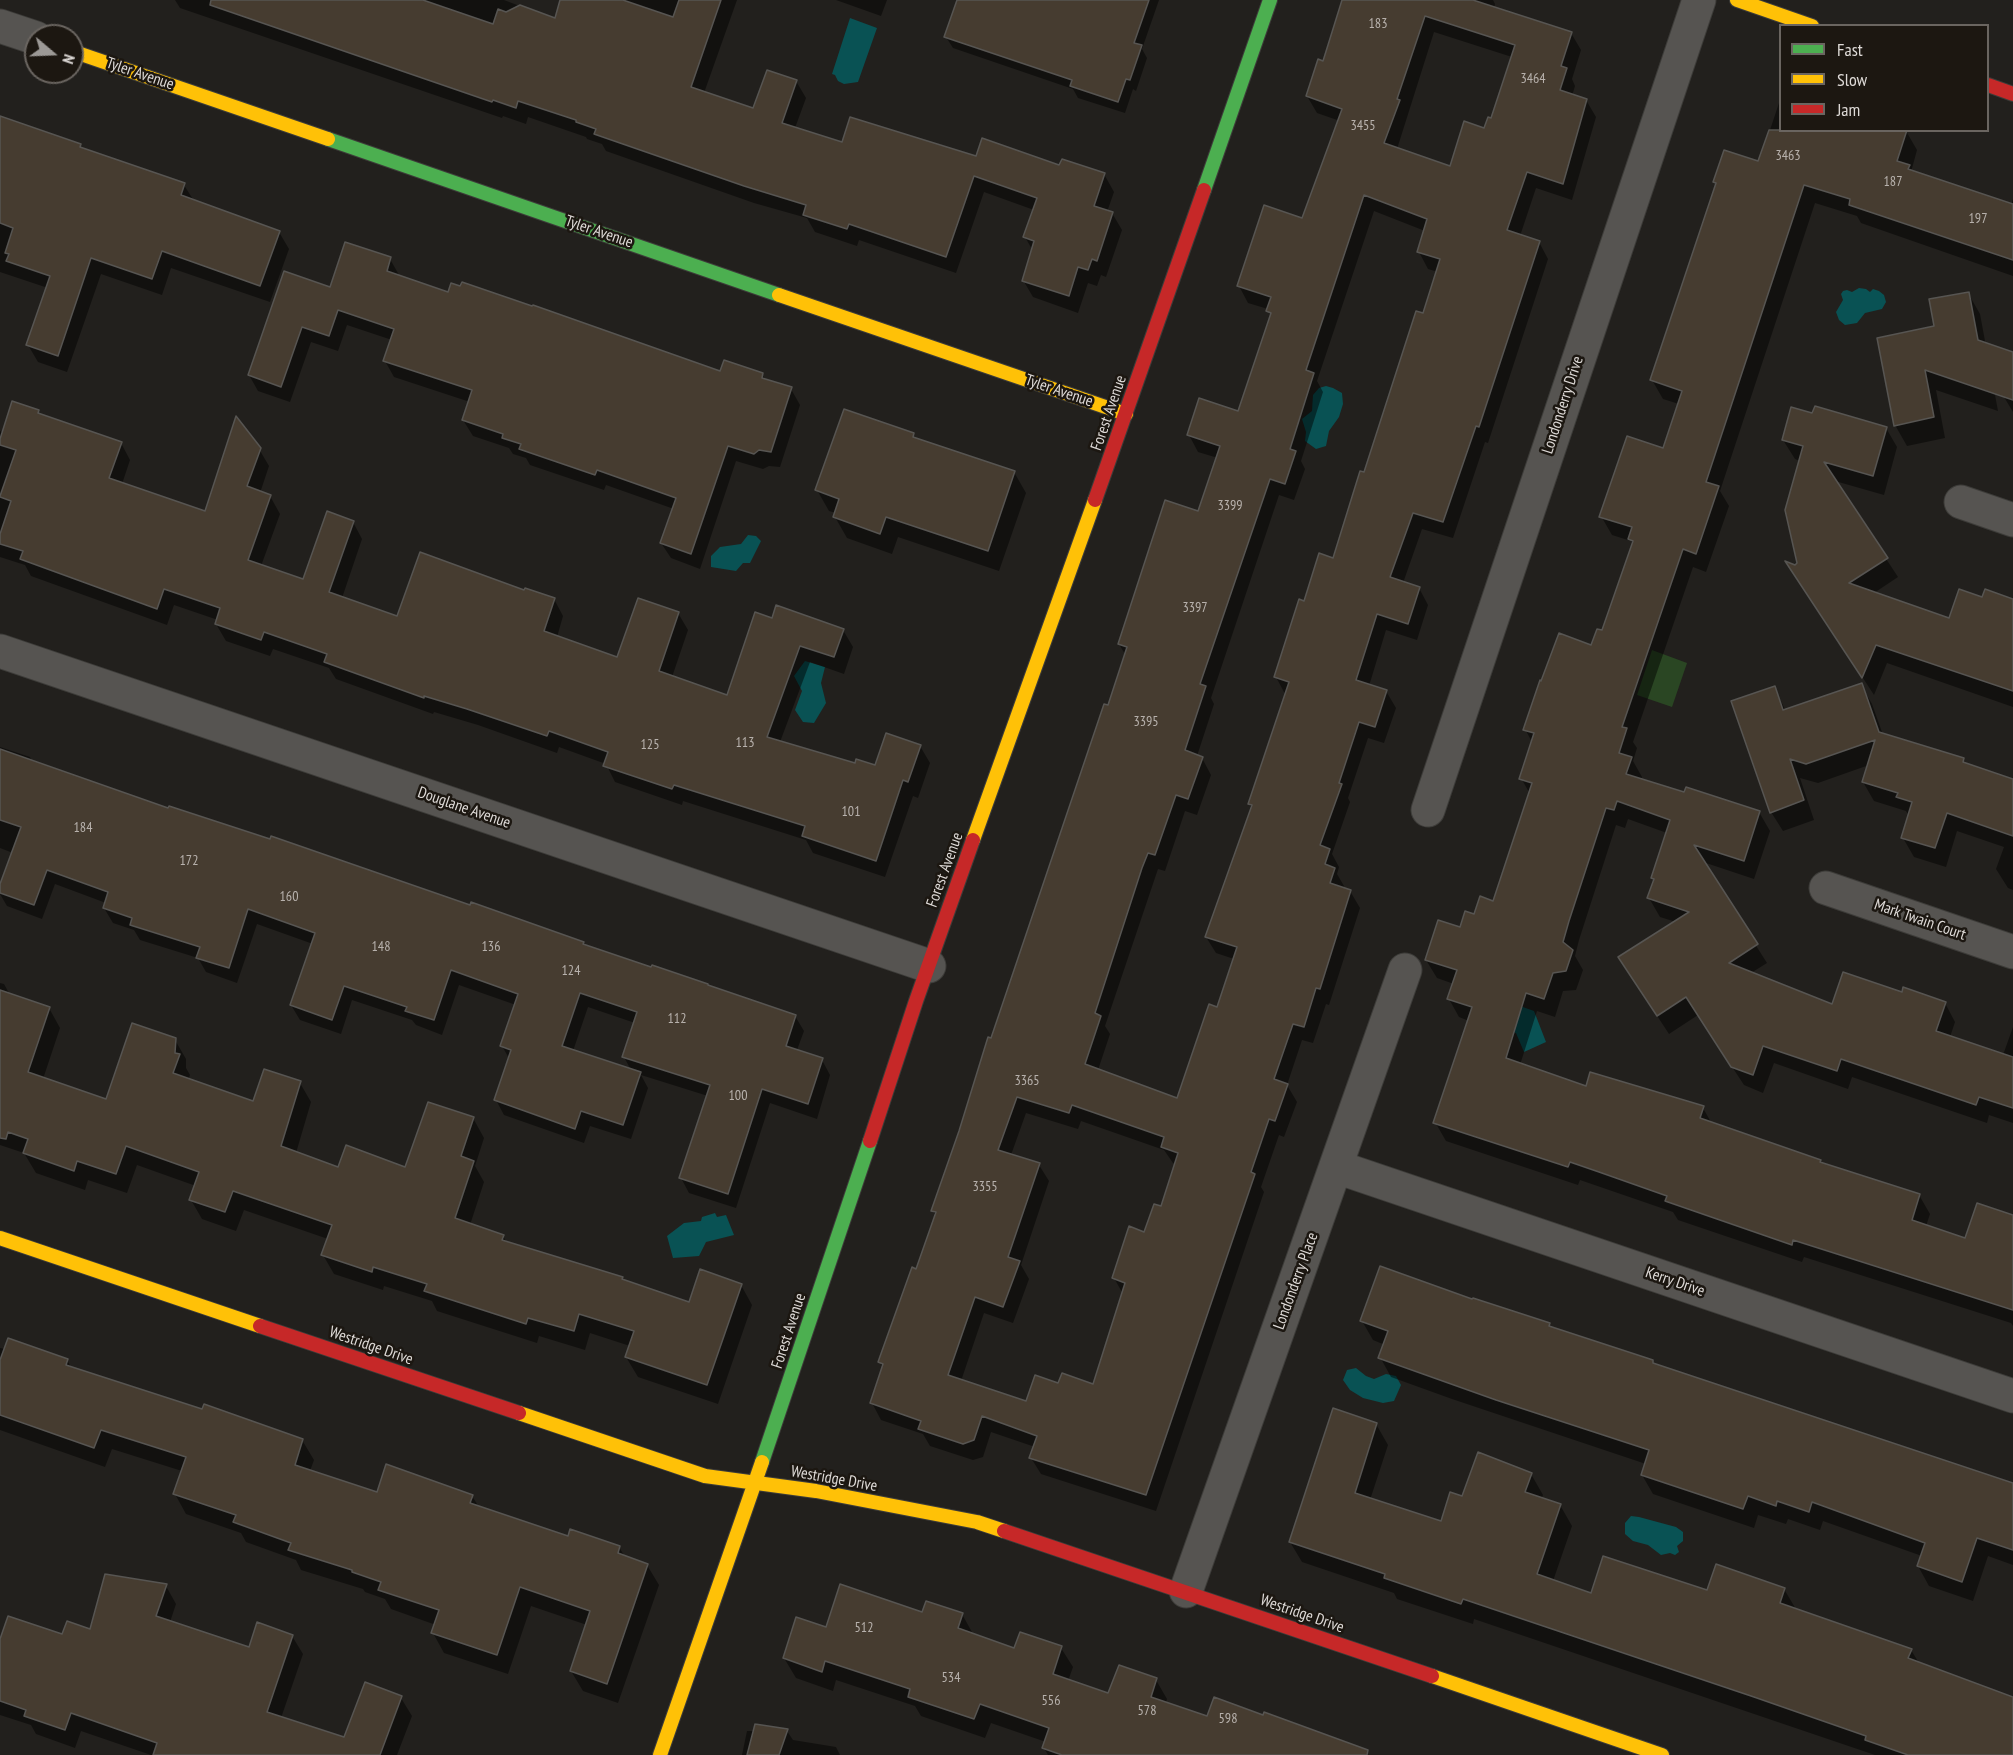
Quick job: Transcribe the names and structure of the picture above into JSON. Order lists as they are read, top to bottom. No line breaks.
{"streets":{"street":["Tyler Avenue","Londonderry Drive","Forest Avenue","Douglane Avenue","Mark Twain Court","Londonderry Place","Kerry Drive","Westridge Drive"]},"crossings":[["Tyler Avenue","Forest Avenue"],["Forest Avenue","Douglane Avenue"],["Forest Avenue","Westridge Drive"],["Londonderry Place","Kerry Drive"],["Londonderry Place","Westridge Drive"]],"house_numbers":["183","3464","3455","3463","187","197","3399","3397","3395","113","125","101","184","172","160","148","136","124","112","3365","100","3355","512","534","556","578","598"],"legend":["Fast","Slow","Jam"],"north":"right"}
